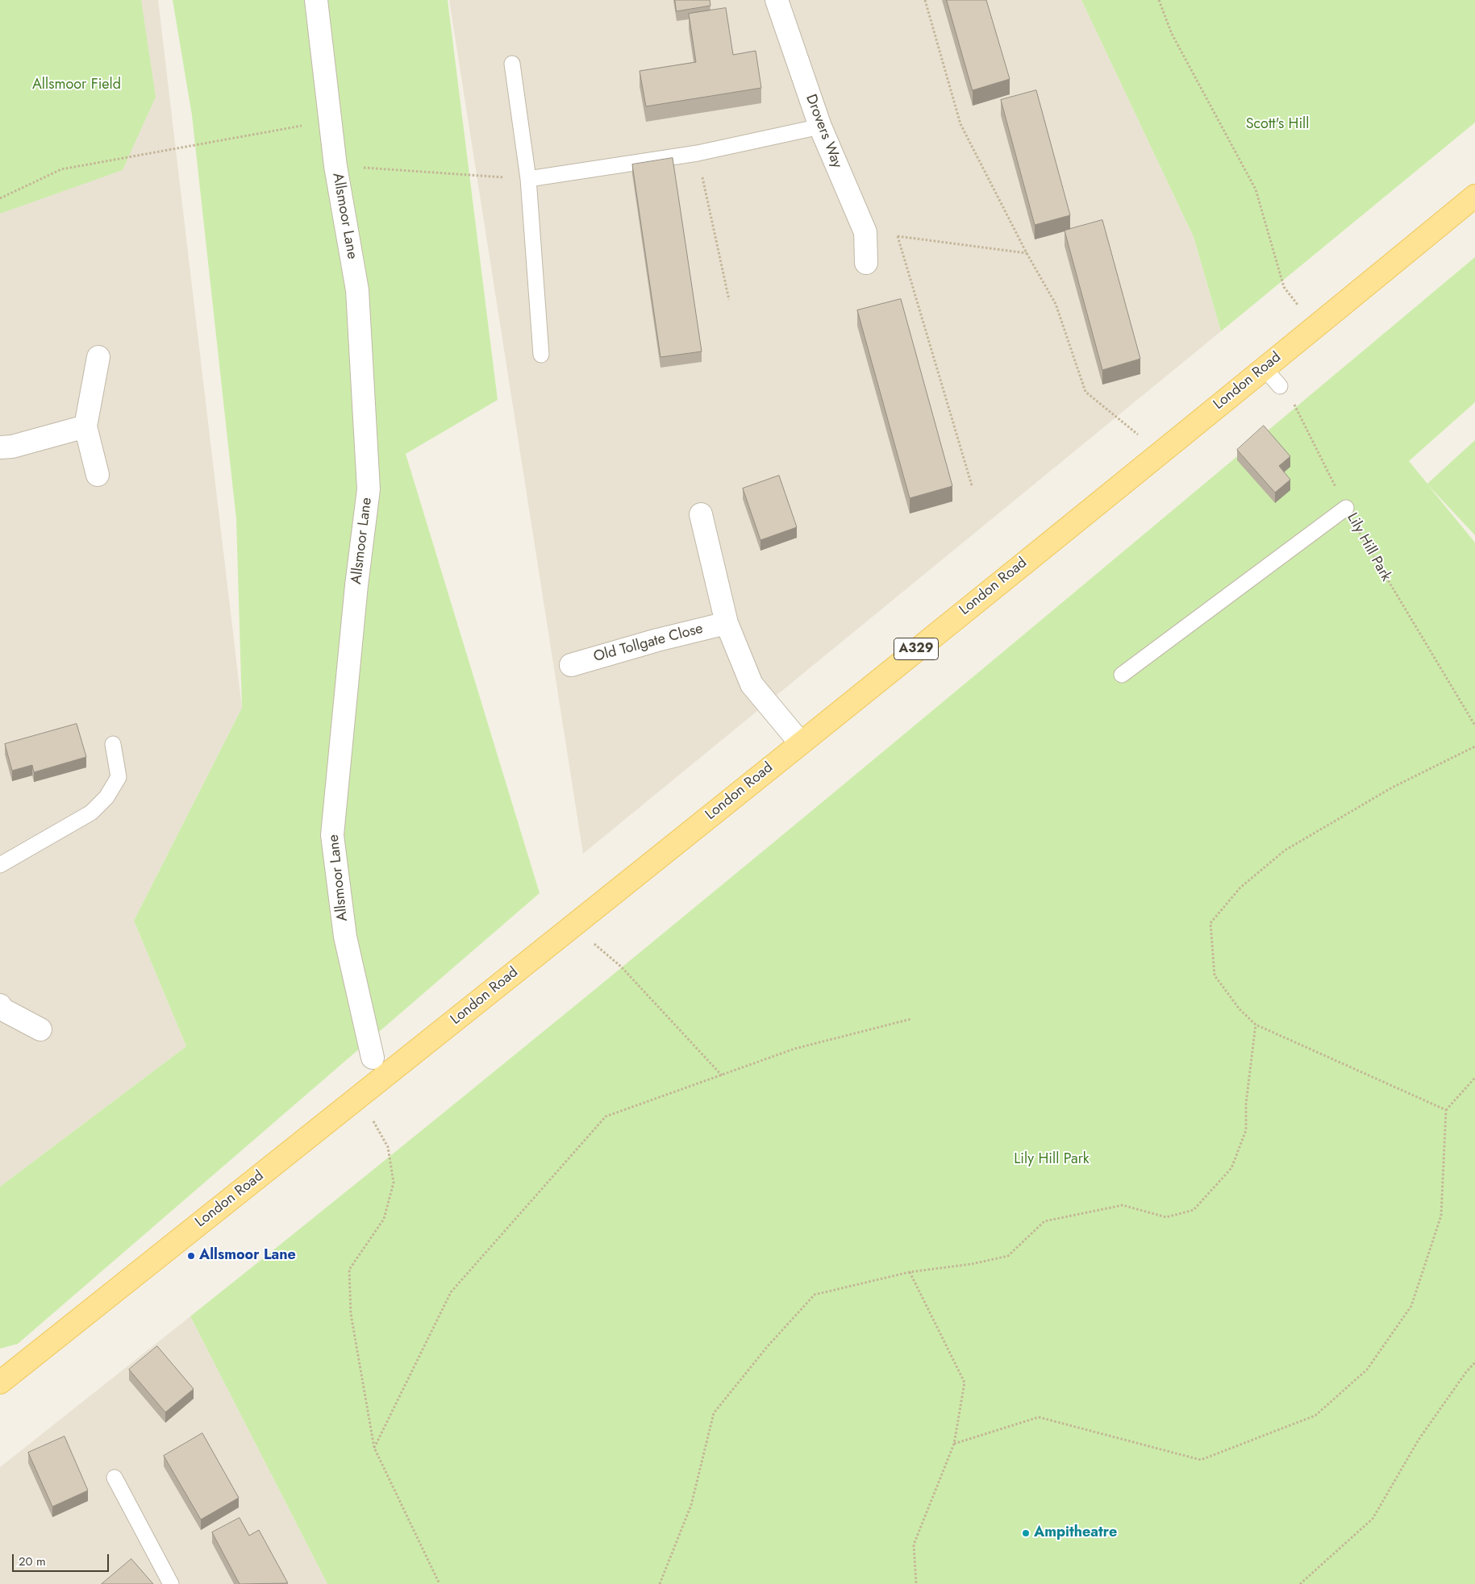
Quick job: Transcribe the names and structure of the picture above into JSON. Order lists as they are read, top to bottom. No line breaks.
{"streets":{"main road":["London Road","A329"],"street":["Drovers Way","Allsmoor Lane","Old Tollgate Close"],"path":["Lily Hill Park"]},"crossings":[["Allsmoor Lane","London Road"]],"parks":["Allsmoor Field","Scott's Hill","Lily Hill Park"],"places":["Allsmoor Lane","Ampitheatre"],"scale_bar":"20 m"}
